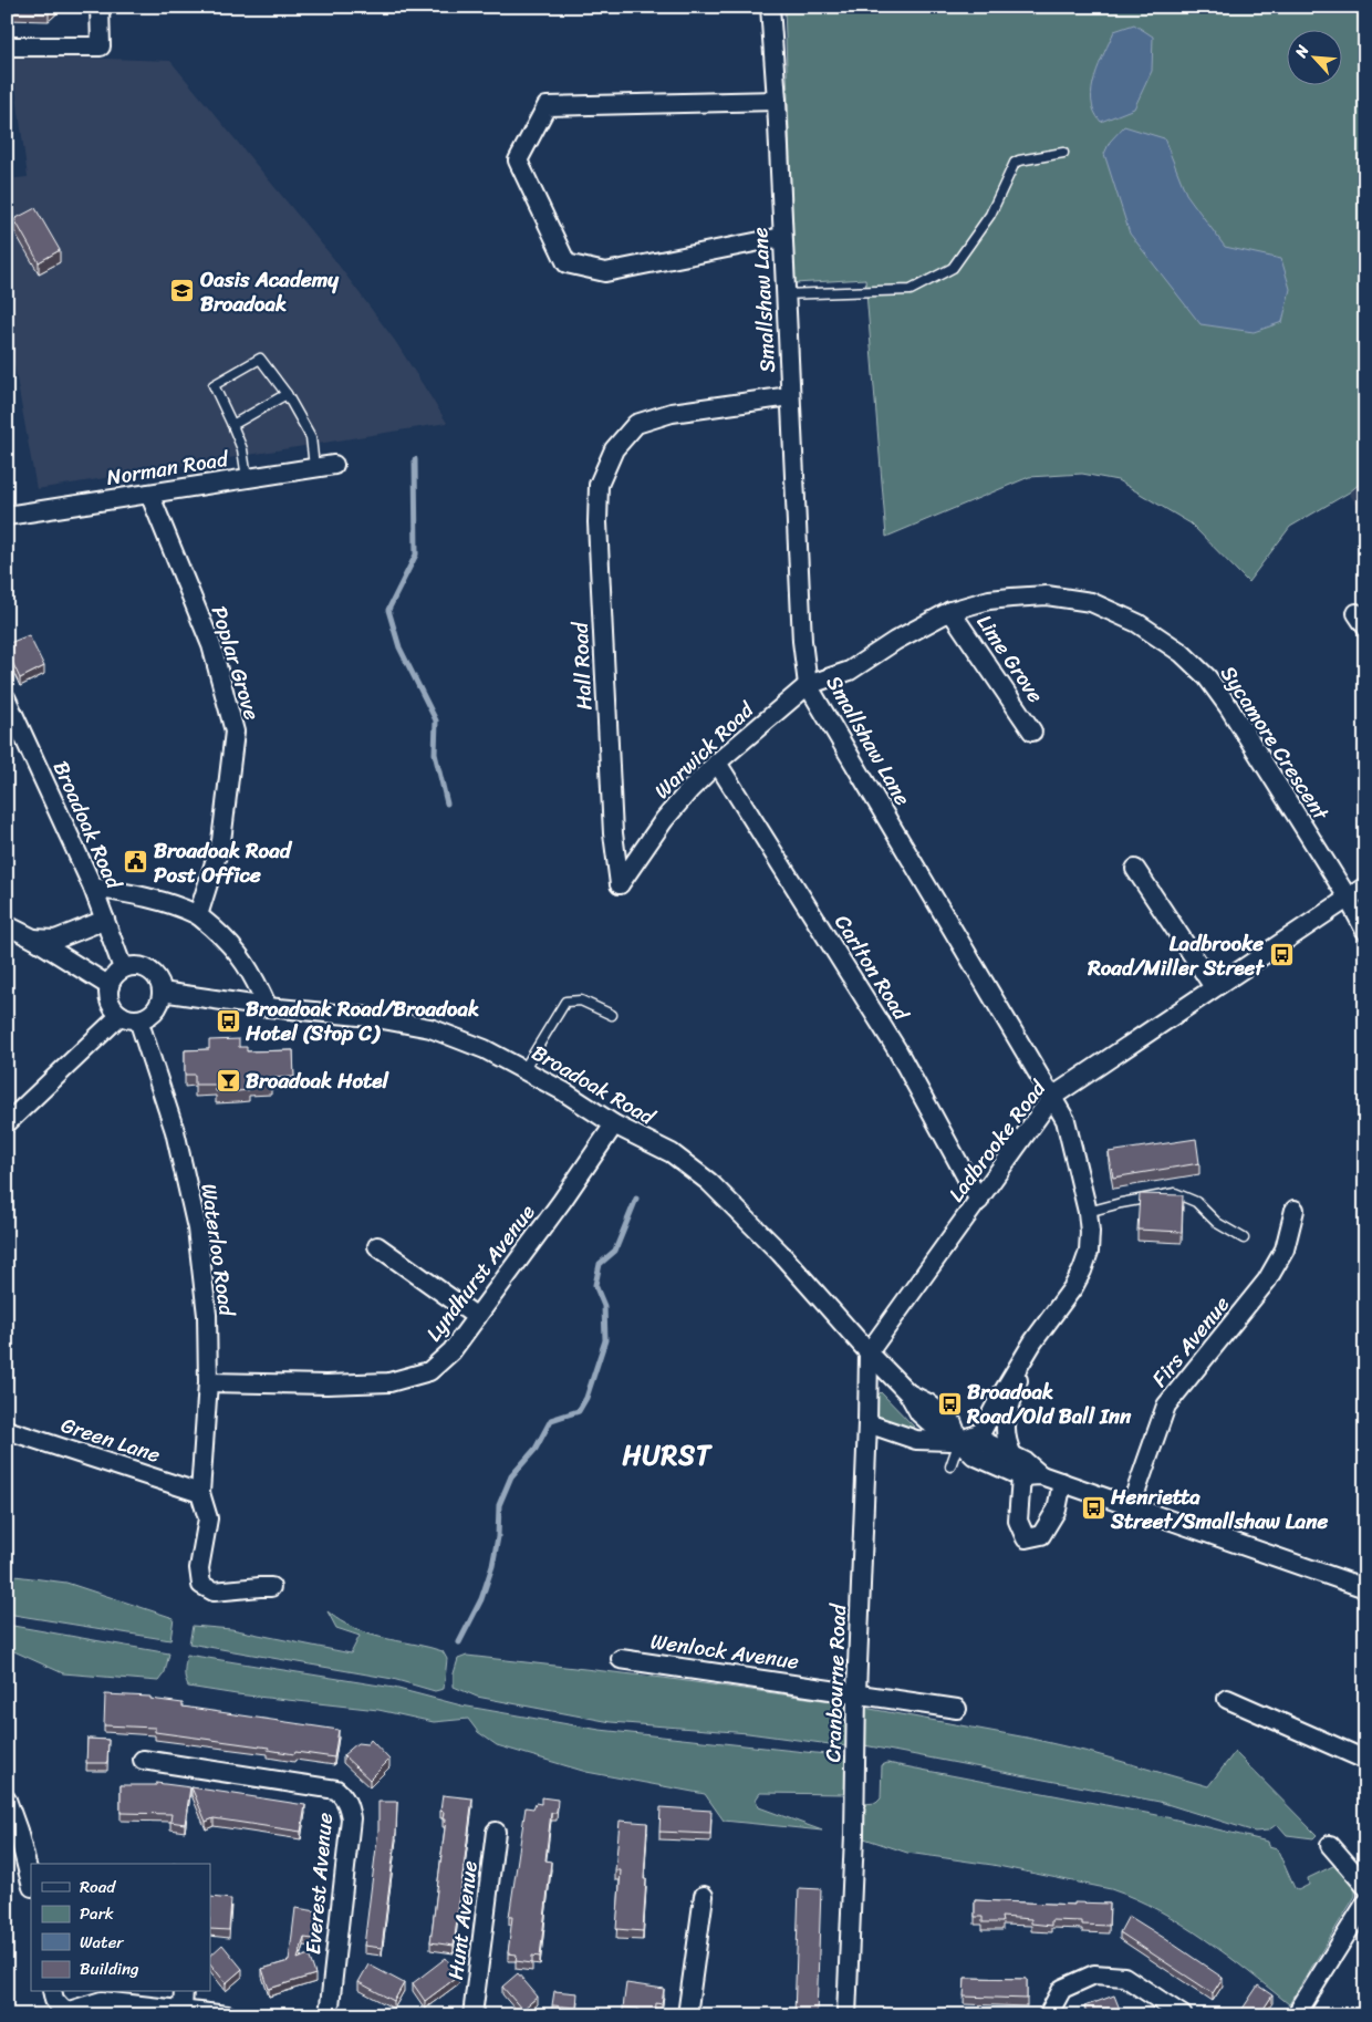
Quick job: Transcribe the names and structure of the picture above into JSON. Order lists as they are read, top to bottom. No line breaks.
{"streets":{"street":["Smallshaw Lane","Norman Road","Lime Grove","Poplar Grove","Hall Road","Sycamore Crescent","Warwick Road","Broadoak Road","Carlton Road","Ladbrooke Road","Waterloo Road","Lyndhurst Avenue","Firs Avenue","Green Lane","Wenlock Avenue","Cranbourne Road","Everest Avenue","Hunt Avenue"]},"crossings":[["Smallshaw Lane","Hall Road"],["Smallshaw Lane","Sycamore Crescent"],["Smallshaw Lane","Warwick Road"],["Smallshaw Lane","Broadoak Road"],["Smallshaw Lane","Ladbrooke Road"],["Norman Road","Poplar Grove"],["Lime Grove","Sycamore Crescent"],["Hall Road","Warwick Road"],["Sycamore Crescent","Warwick Road"],["Sycamore Crescent","Ladbrooke Road"],["Warwick Road","Carlton Road"],["Broadoak Road","Ladbrooke Road"],["Broadoak Road","Waterloo Road"],["Broadoak Road","Lyndhurst Avenue"],["Broadoak Road","Cranbourne Road"],["Carlton Road","Ladbrooke Road"],["Ladbrooke Road","Cranbourne Road"],["Waterloo Road","Lyndhurst Avenue"],["Waterloo Road","Green Lane"],["Wenlock Avenue","Cranbourne Road"]],"districts":["HURST"],"places":{"school or university":["Oasis Academy Broadoak"],"public building":["Broadoak Road Post Office"],"bus stop":["Ladbrooke Road/Miller Street","Broadoak Road/Broadoak Hotel (Stop C)","Broadoak Road/Old Ball Inn","Henrietta Street/Smallshaw Lane"],"bar":["Broadoak Hotel"]},"legend":["Road","Park","Water","Building"],"north":"top left"}
